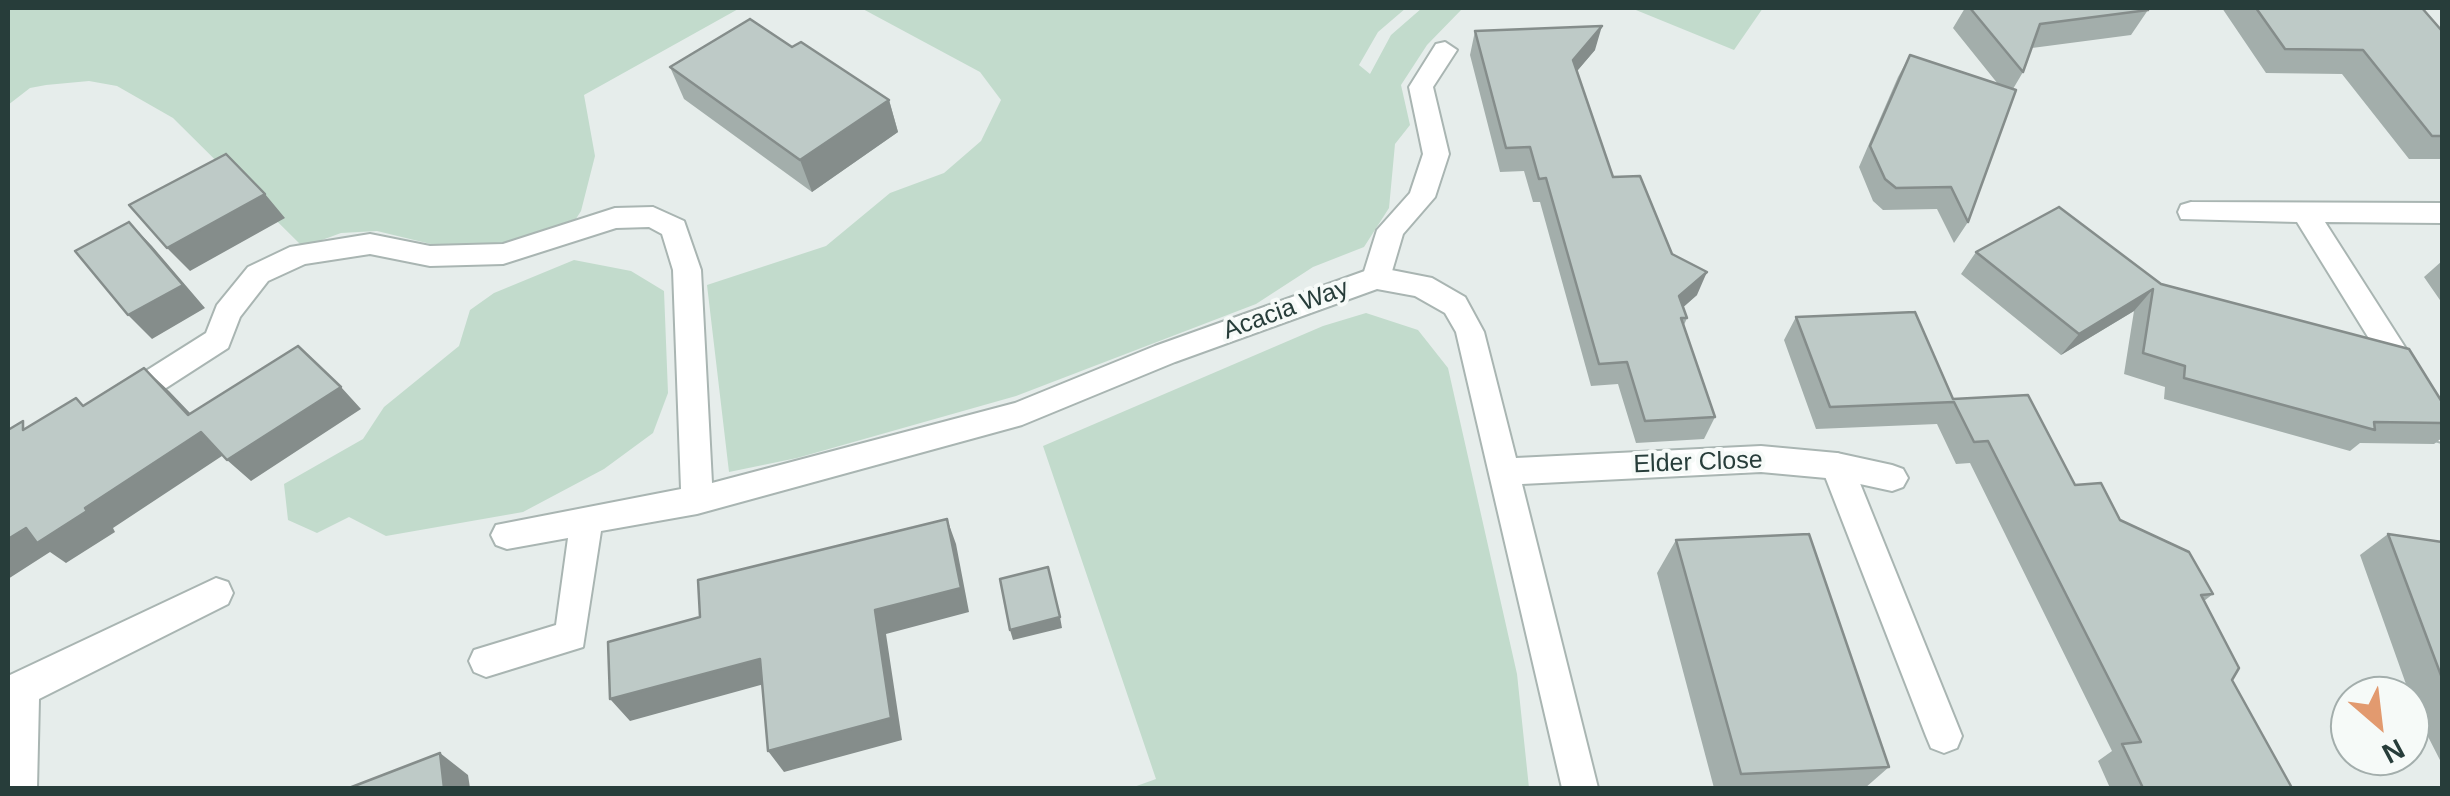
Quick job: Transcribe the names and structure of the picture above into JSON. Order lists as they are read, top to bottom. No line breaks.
{"streets":{"street":["Acacia Way","Elder Close"]},"crossings":[["Acacia Way","Elder Close"]],"north":"bottom right"}
